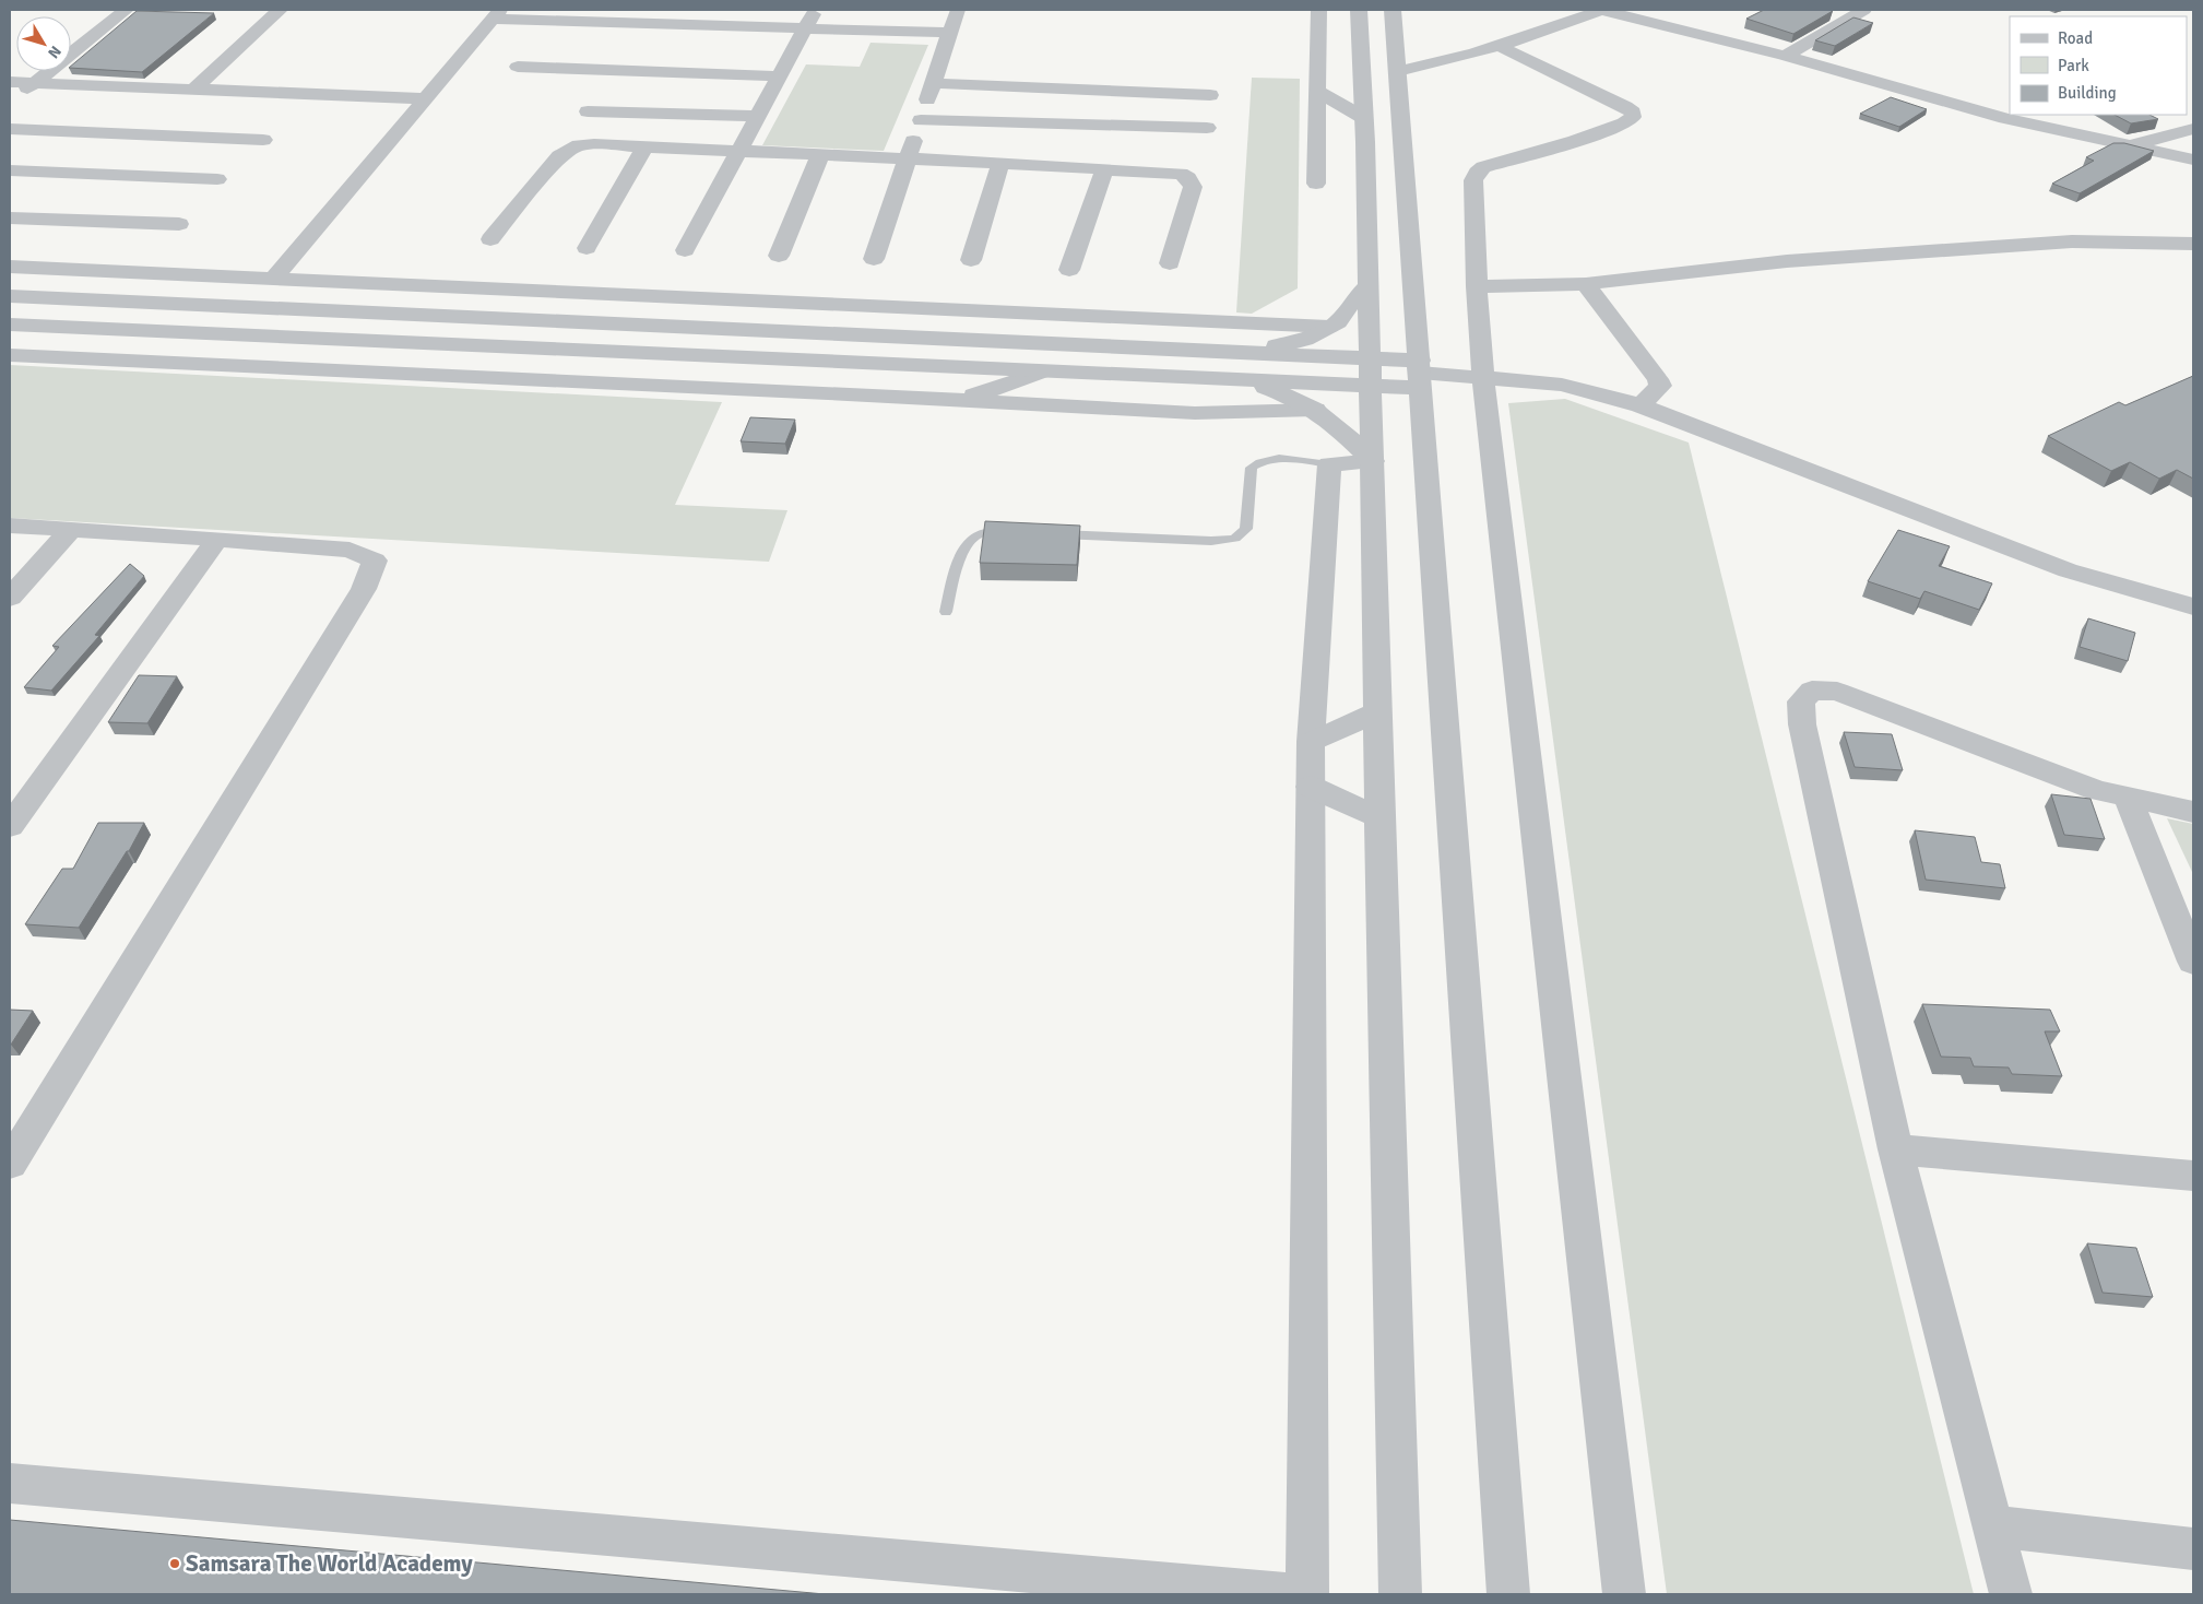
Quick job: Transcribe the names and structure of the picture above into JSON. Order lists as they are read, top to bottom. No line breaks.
{"places":["Samsara The World Academy"],"legend":["Road","Park","Building"],"north":"bottom right"}
